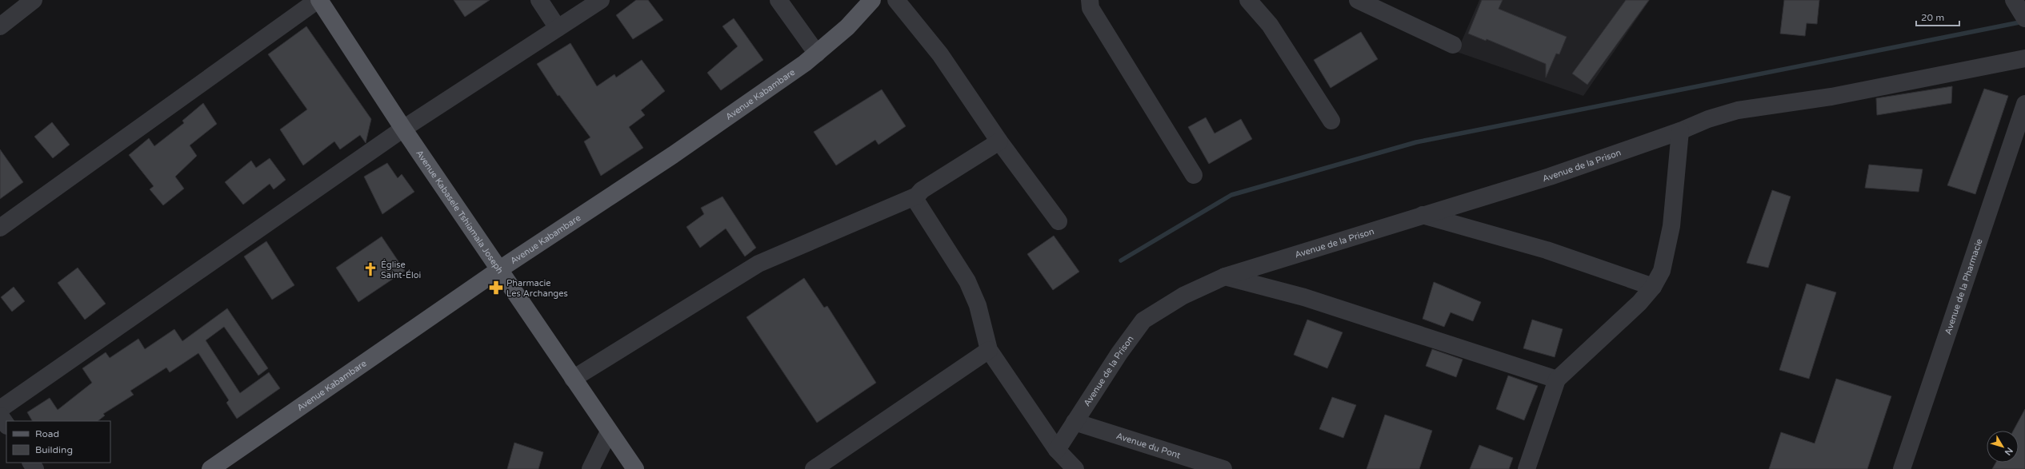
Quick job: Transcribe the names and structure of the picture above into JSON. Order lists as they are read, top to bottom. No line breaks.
{"streets":{"main road":["Avenue Kabambare","Avenue Kabasele Tshiamala Joseph"],"street":["Avenue de la Prison","Avenue de la Pharmacie","Avenue du Pont"]},"crossings":[["Avenue Kabambare","Avenue Kabasele Tshiamala Joseph"],["Avenue de la Prison","Avenue du Pont"]],"places":{"church":["Église Saint-Éloi"],"pharmacy":["Pharmacie Les Archanges"]},"legend":["Road","Building"],"scale_bar":"20 m","north":"bottom right"}
